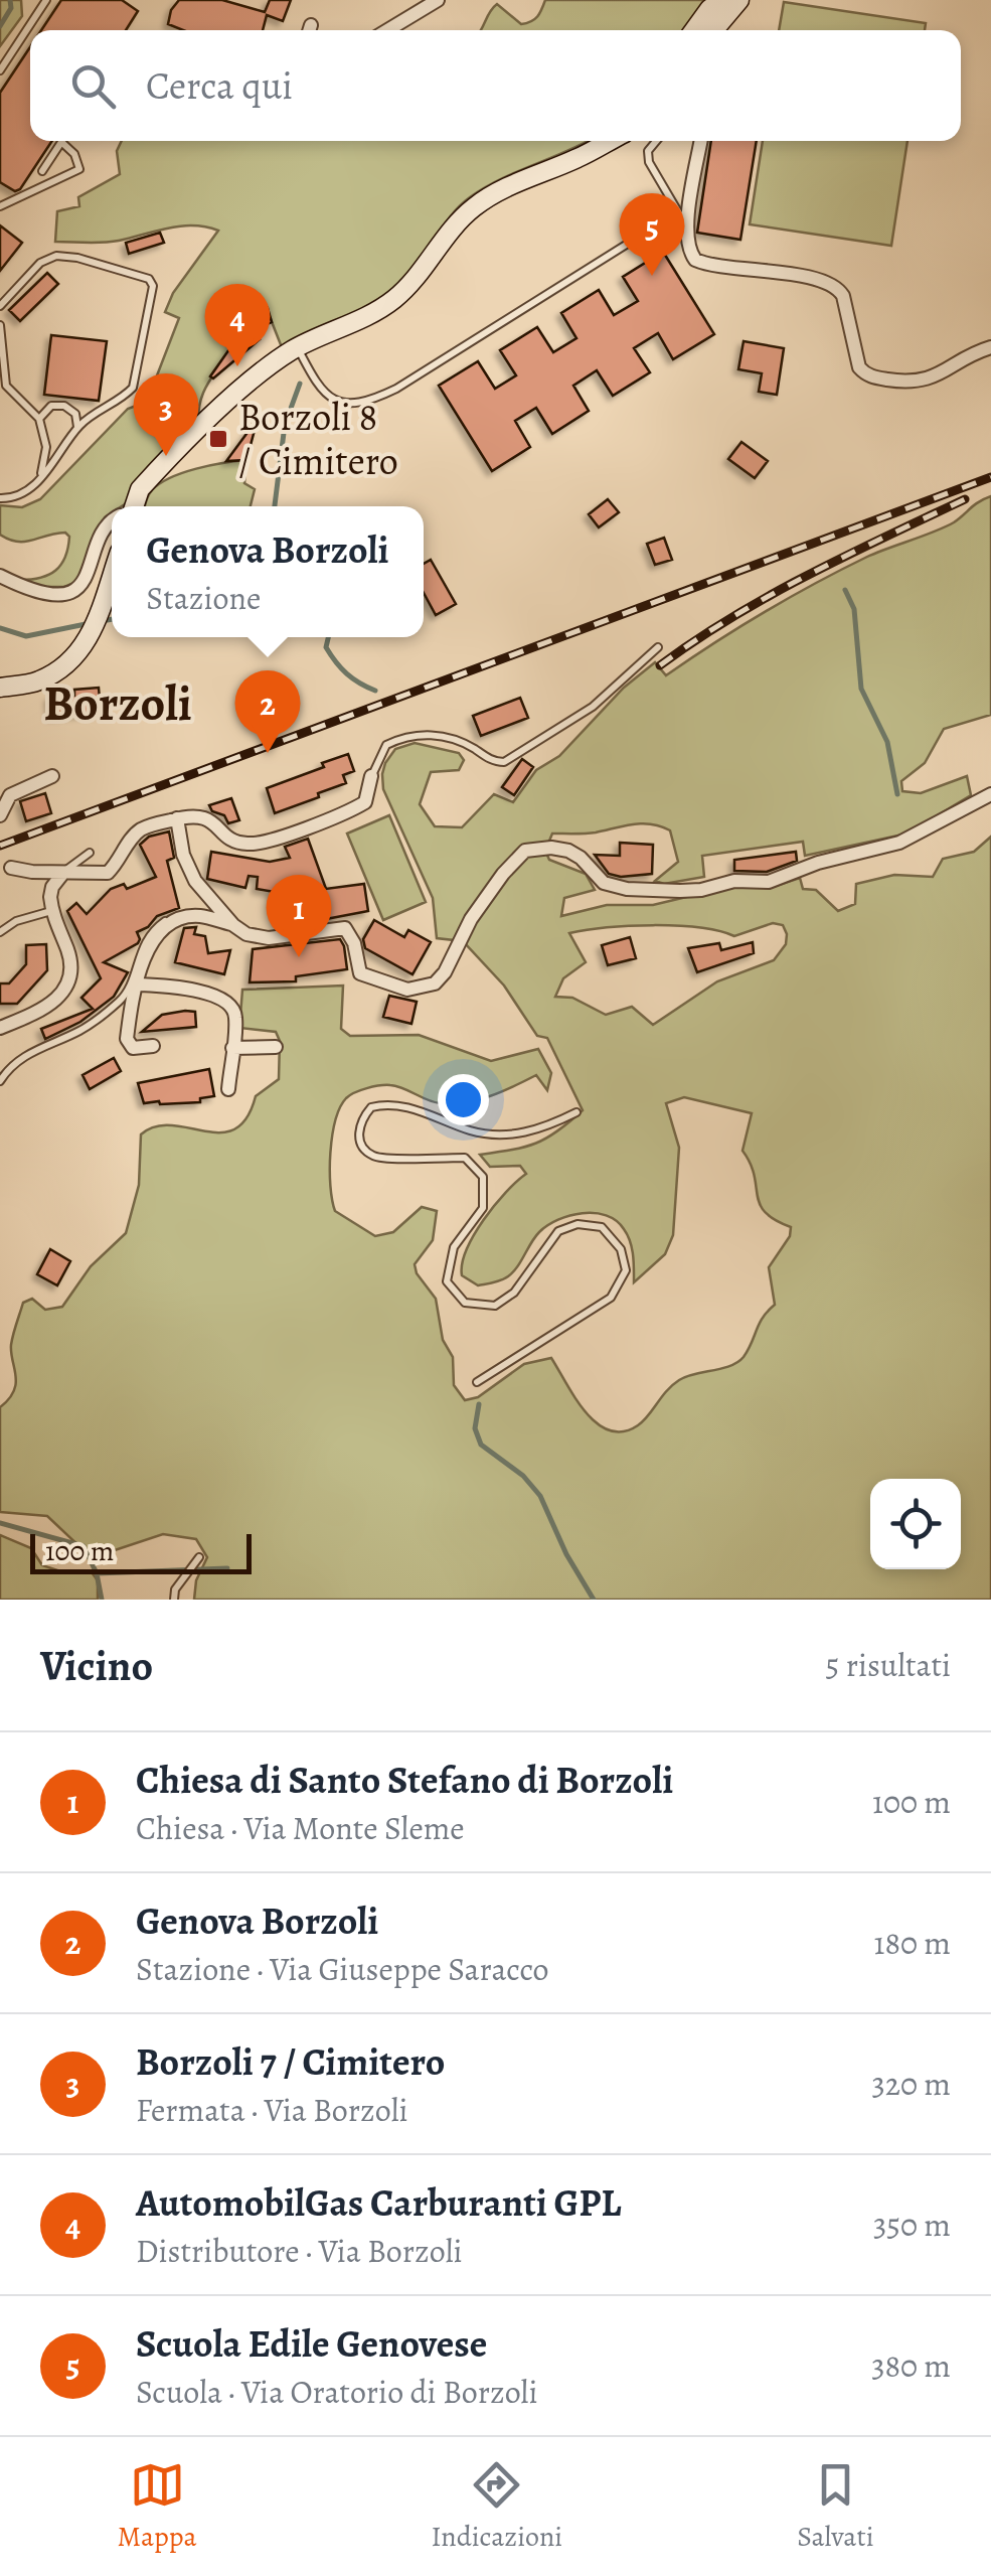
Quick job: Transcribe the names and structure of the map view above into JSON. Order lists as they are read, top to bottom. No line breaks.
{"districts":["Borzoli"],"places":{"transit":["Borzoli 8 / Cimitero"]},"scale_bar":"100 m","page":{"search":"Cerca qui","pins":["5","4","3","2","1"],"popup":["Genova Borzoli","Stazione"],"scale":"100 m","heading":["Vicino","5 risultati"],"list":[{"mark":"1","name":"Chiesa di Santo Stefano di Borzoli","note":"Chiesa · Via Monte Sleme","value":"100 m"},{"mark":"2","name":"Genova Borzoli","note":"Stazione · Via Giuseppe Saracco","value":"180 m"},{"mark":"3","name":"Borzoli 7 / Cimitero","note":"Fermata · Via Borzoli","value":"320 m"},{"mark":"4","name":"AutomobilGas Carburanti GPL","note":"Distributore · Via Borzoli","value":"350 m"},{"mark":"5","name":"Scuola Edile Genovese","note":"Scuola · Via Oratorio di Borzoli","value":"380 m"}],"nav":["Mappa","Indicazioni","Salvati"]}}
